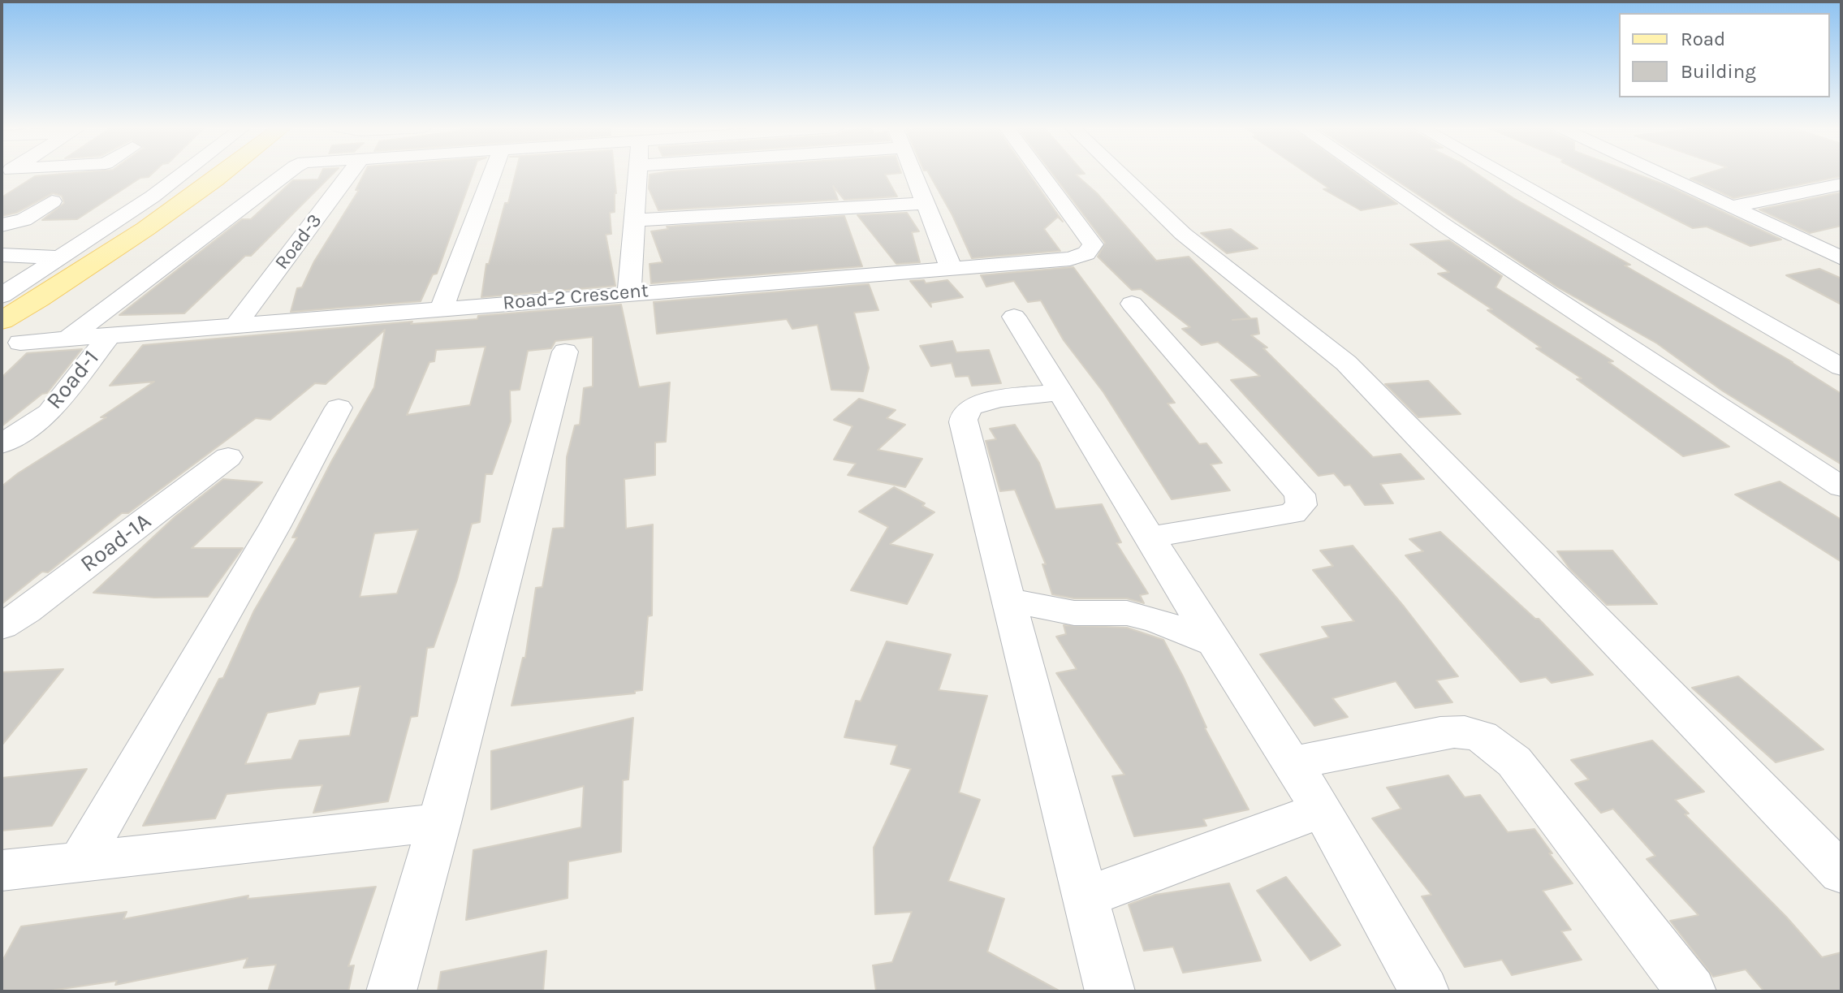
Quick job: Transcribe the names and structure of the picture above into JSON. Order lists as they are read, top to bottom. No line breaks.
{"streets":{"street":["Road-3","Road-2 Crescent","Road-1","Road-1A"]},"crossings":[["Road-3","Road-2 Crescent"],["Road-2 Crescent","Road-1"]],"legend":["Road","Building"]}
